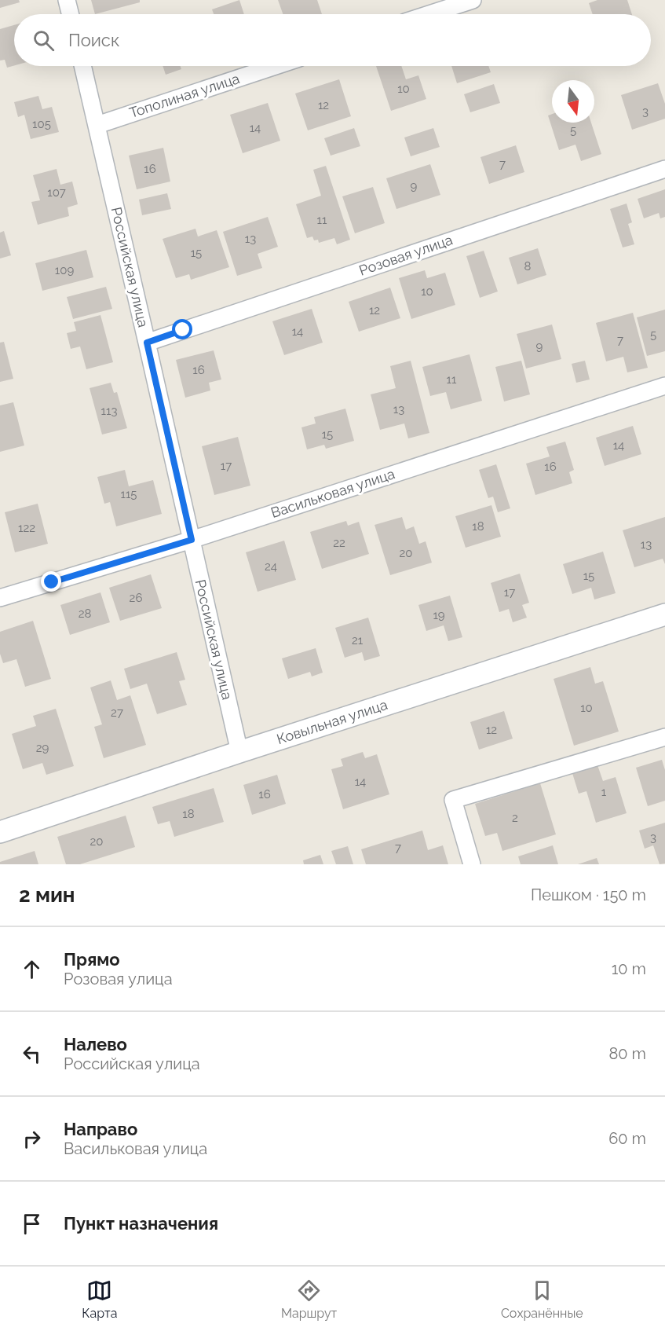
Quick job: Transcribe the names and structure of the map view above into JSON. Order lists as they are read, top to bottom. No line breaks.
{"streets":{"street":["Тополиная улица","Розовая улица","Российская улица","Васильковая улица","Ковыльная улица"]},"crossings":[["Тополиная улица","Российская улица"],["Розовая улица","Российская улица"],["Российская улица","Васильковая улица"],["Российская улица","Ковыльная улица"]],"house_numbers":["10","12","3","105","14","5","7","16","9","107","11","13","15","8","109","10","12","14","5","7","9","16","11","13","113","15","14","17","16","115","18","122","22","13","20","24","15","17","26","28","19","21","10","27","12","29","14","1","16","18","2","3","20","7"],"north":"bottom","page":{"search":"Поиск","heading":["2 мин","Пешком · 150 m"],"list":[["Прямо","Розовая улица","10 m"],["Налево","Российская улица","80 m"],["Направо","Васильковая улица","60 m"],"Пункт назначения"],"nav":["Карта","Маршрут","Сохранённые"]}}
